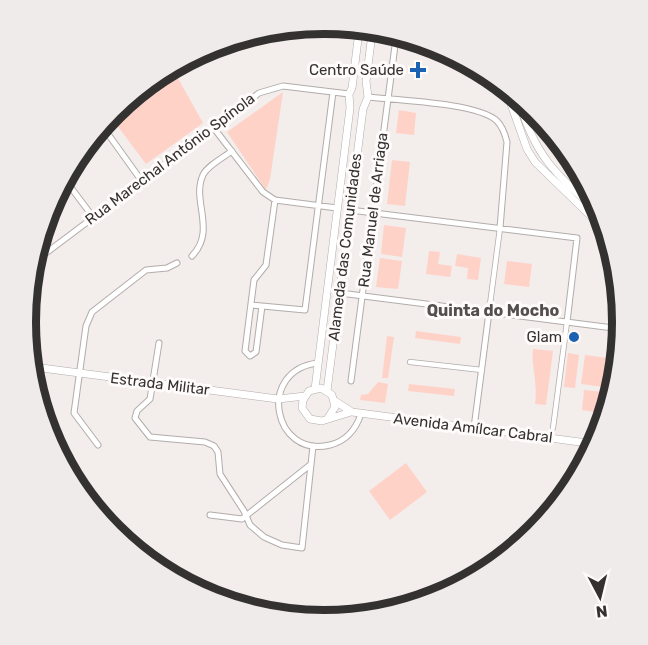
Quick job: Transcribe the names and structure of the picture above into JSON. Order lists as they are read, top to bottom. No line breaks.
{"streets":{"street":["Rua Marechal António Spínola","Rua Manuel de Arriaga","Alameda das Comunidades","Estrada Militar","Avenida Amílcar Cabral"]},"crossings":[["Rua Marechal António Spínola","Alameda das Comunidades"],["Alameda das Comunidades","Estrada Militar"]],"districts":["Quinta do Mocho"],"places":{"health":["Centro Saúde"],"other":["Glam"]},"north":"bottom"}
